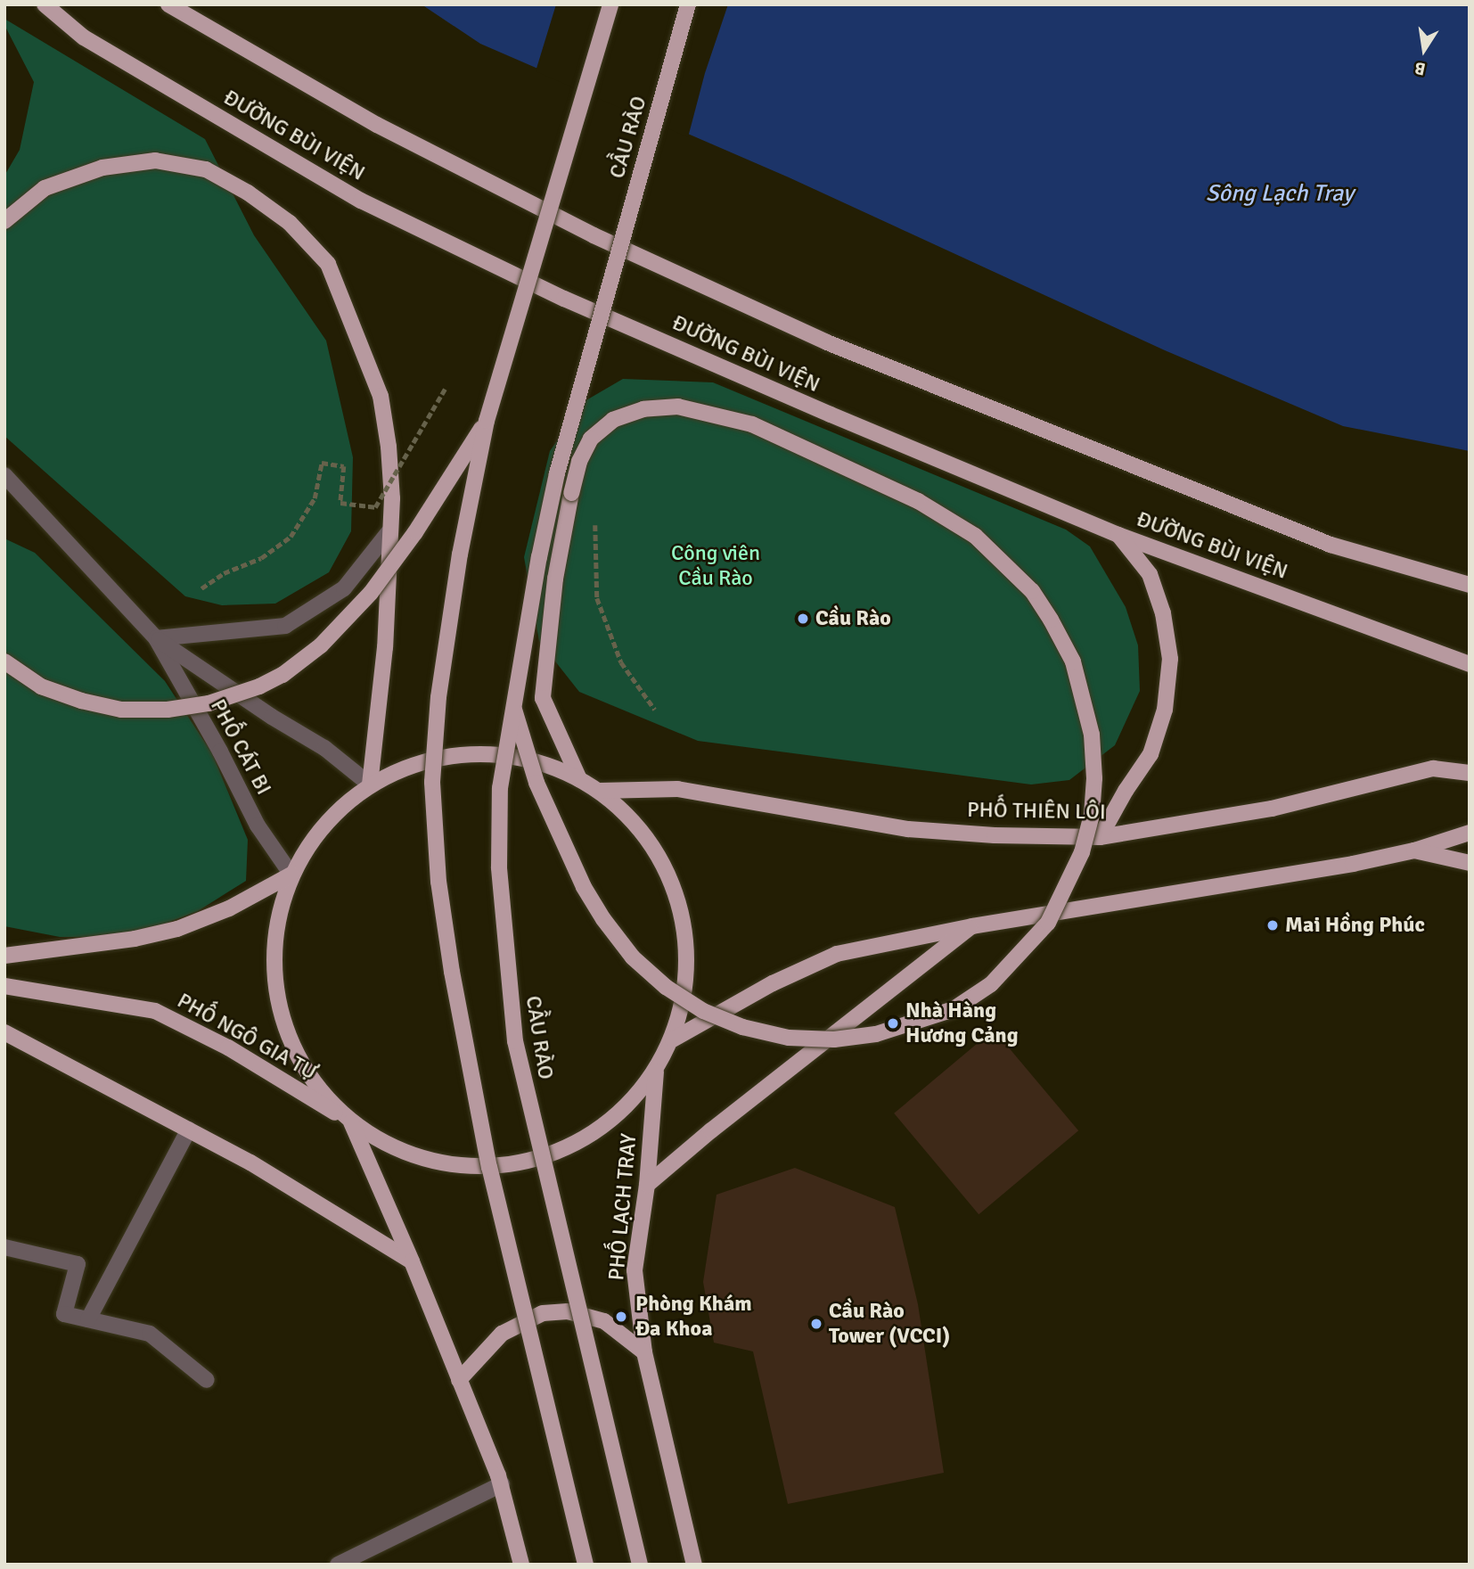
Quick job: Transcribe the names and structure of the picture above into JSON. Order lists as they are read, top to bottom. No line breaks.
{"streets":{"main road":["ĐƯỜNG BÙI VIỆN","CẦU RÀO","PHỐ THIÊN LÔI","PHỐ NGÔ GIA TỰ","PHỐ LẠCH TRAY"],"street":["PHỐ CÁT BI"]},"crossings":[["PHỐ NGÔ GIA TỰ","PHỐ LẠCH TRAY"]],"water":["Sông Lạch Tray"],"parks":["Công viên Cầu Rào"],"places":["Cầu Rào","Mai Hồng Phúc","Nhà Hàng Hương Cảng","Phòng Khám Đa Khoa","Cầu Rào Tower (VCCI)"],"north":"bottom"}
